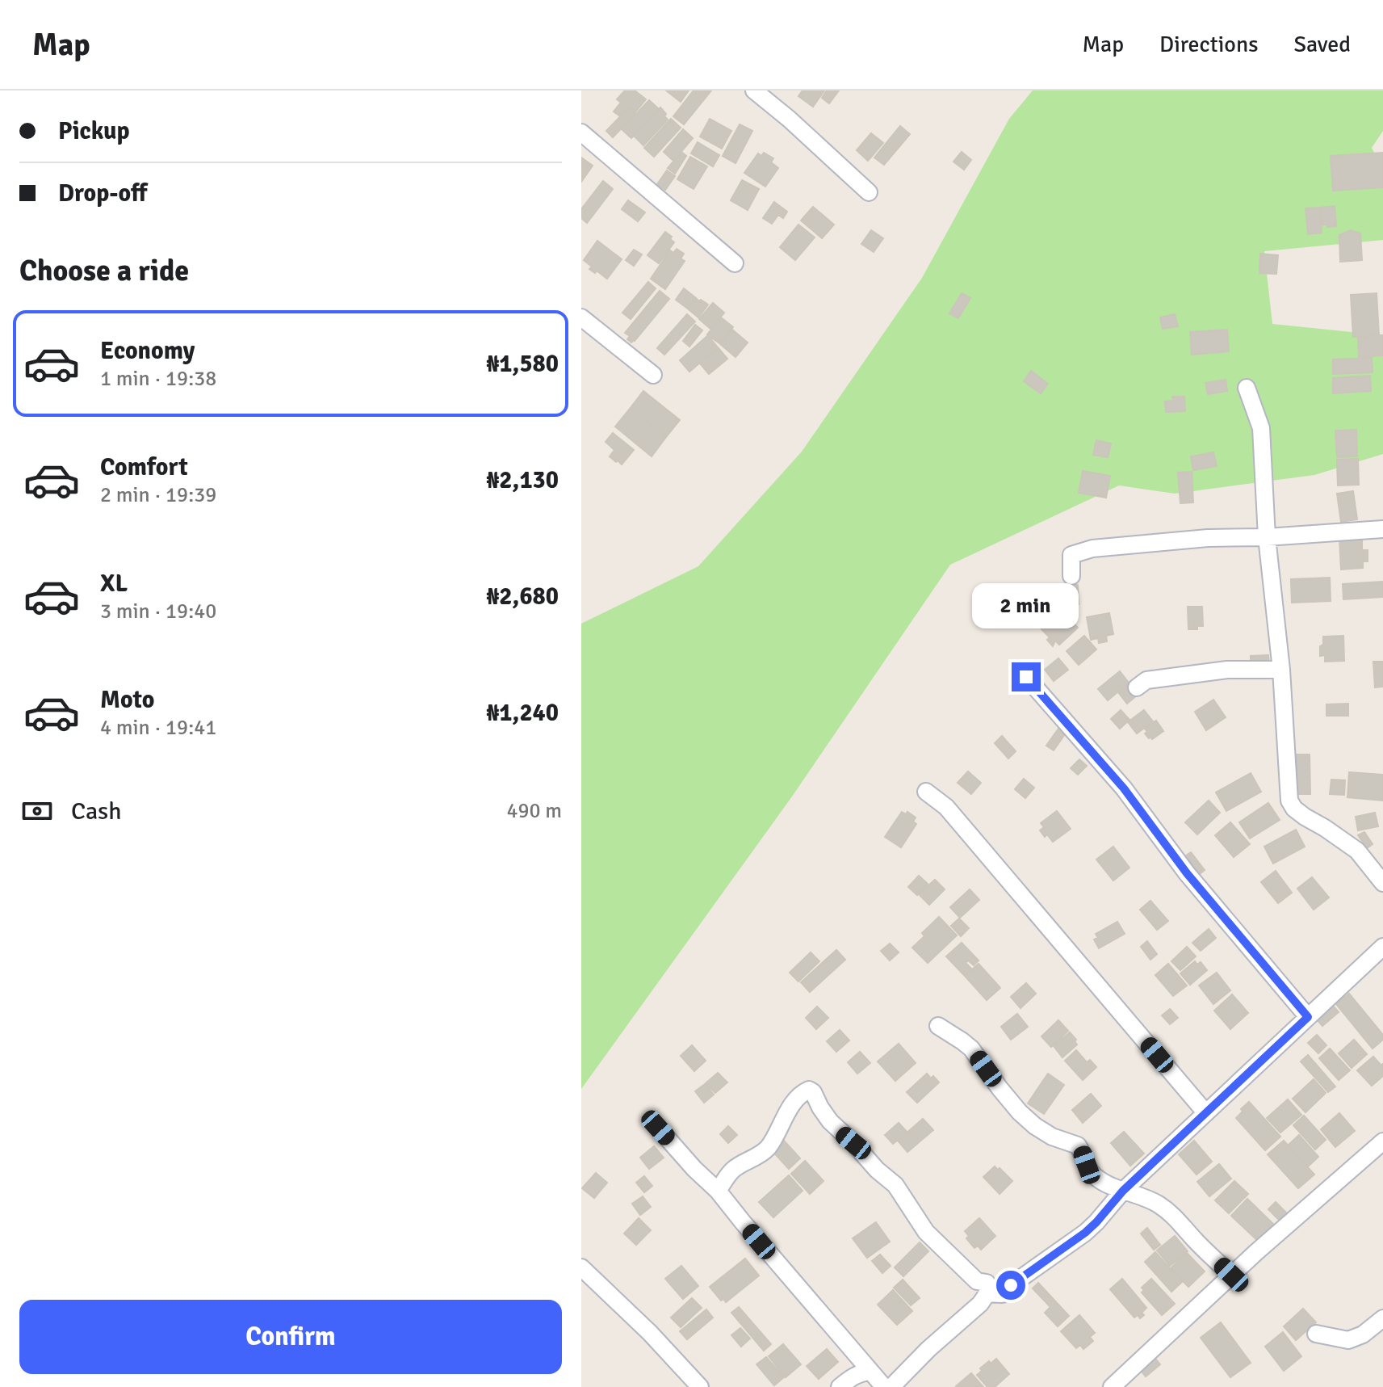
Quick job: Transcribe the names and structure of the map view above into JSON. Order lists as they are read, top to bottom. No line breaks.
{"page":{"header":"Map","nav":["Map","Directions","Saved"],"banner":["Pickup","Drop-off"],"heading":"Choose a ride","list":[{"name":"Economy","note":"1 min · 19:38","value":"₦1,580"},{"name":"Comfort","note":"2 min · 19:39","value":"₦2,130"},{"name":"XL","note":"3 min · 19:40","value":"₦2,680"},{"name":"Moto","note":"4 min · 19:41","value":"₦1,240"}],"bubble":"2 min","pay":["Cash","490 m"],"buttons":"Confirm"}}
